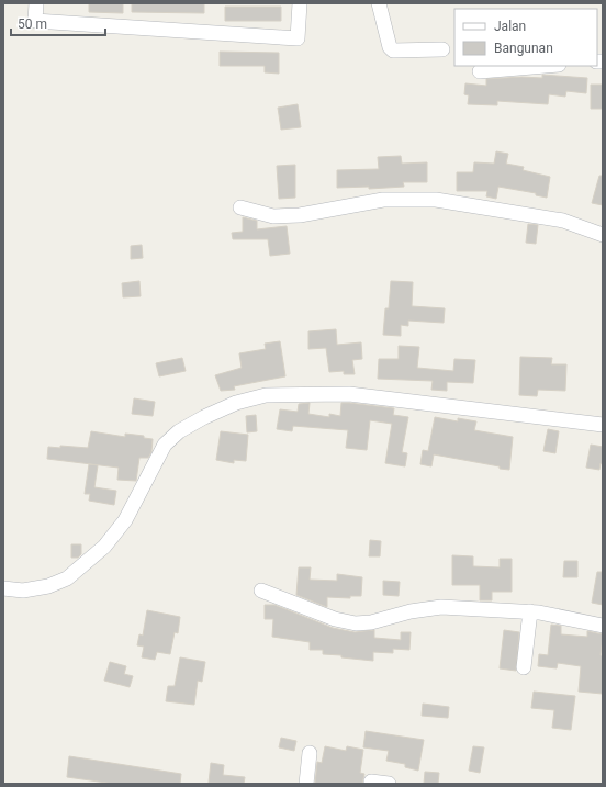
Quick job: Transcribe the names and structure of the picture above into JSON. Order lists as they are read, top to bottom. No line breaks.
{"legend":["Jalan","Bangunan"],"scale_bar":"50 m"}
